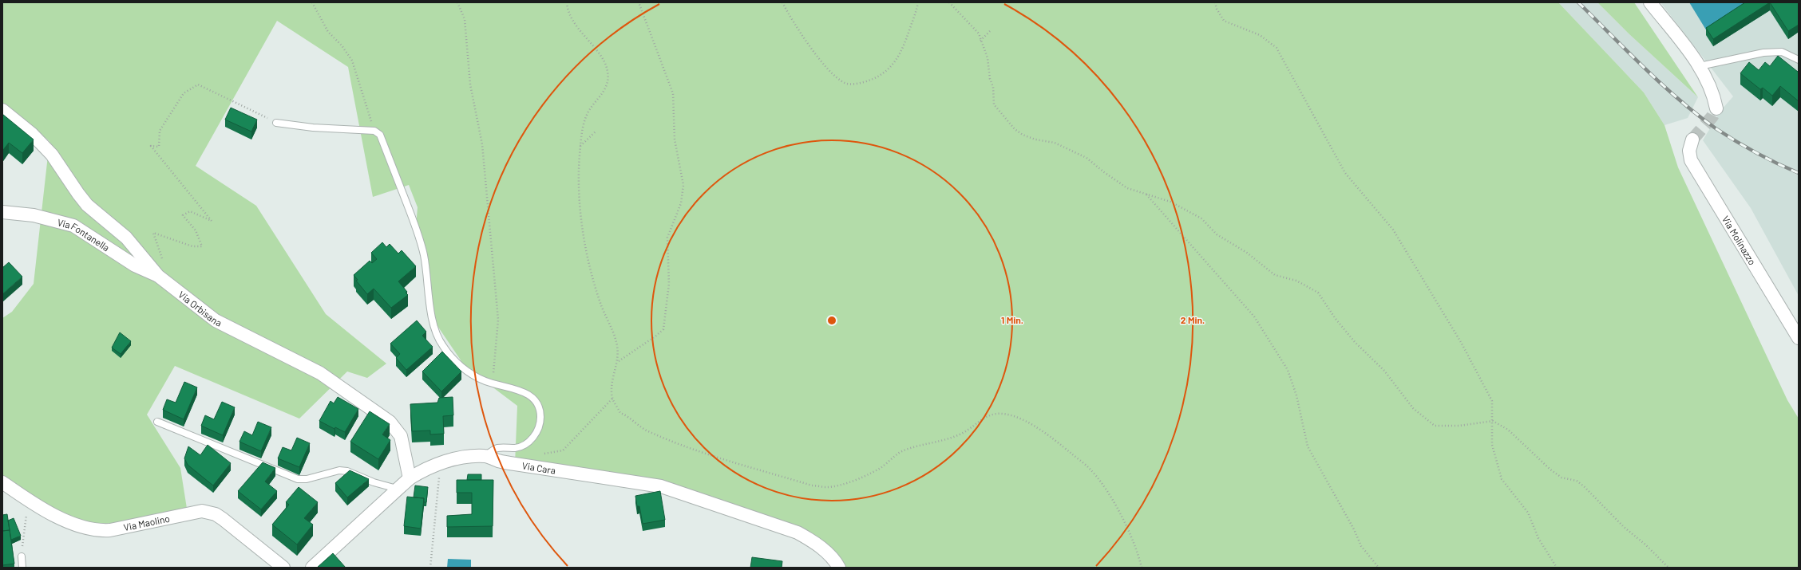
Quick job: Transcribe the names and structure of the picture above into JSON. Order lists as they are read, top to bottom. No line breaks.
{"streets":{"street":["Via Fontanella","Via Molinazzo","Via Orbisana","Via Cara","Via Maolino"]},"crossings":[["Via Fontanella","Via Orbisana"],["Via Orbisana","Via Cara"]],"rings":["1 Min.","2 Min."]}
